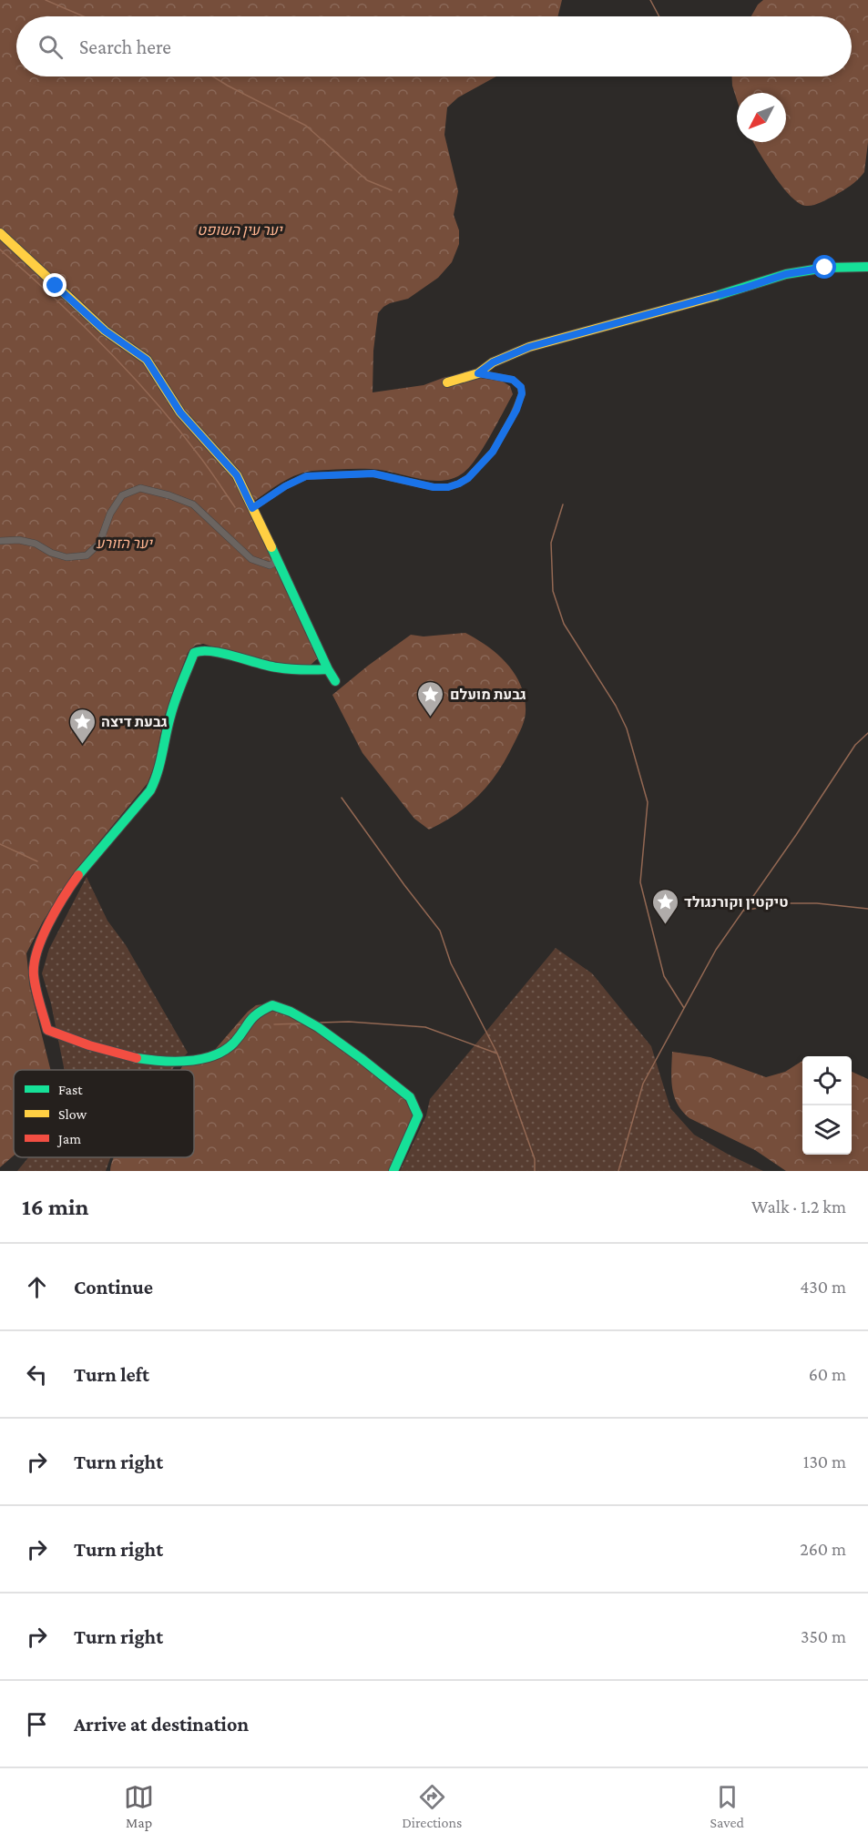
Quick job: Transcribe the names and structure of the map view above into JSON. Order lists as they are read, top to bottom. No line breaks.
{"parks":["יער עין השופט","יער הזורע"],"places":{"place":["גבעת מועלם","גבעת דיצה","טיקטין וקורנגולד"]},"legend":["Fast","Slow","Jam"],"north":"bottom left","page":{"search":"Search here","heading":["16 min","Walk · 1.2 km"],"list":[["Continue","430 m"],["Turn left","60 m"],["Turn right","130 m"],["Turn right","260 m"],["Turn right","350 m"],"Arrive at destination"],"nav":["Map","Directions","Saved"]}}
